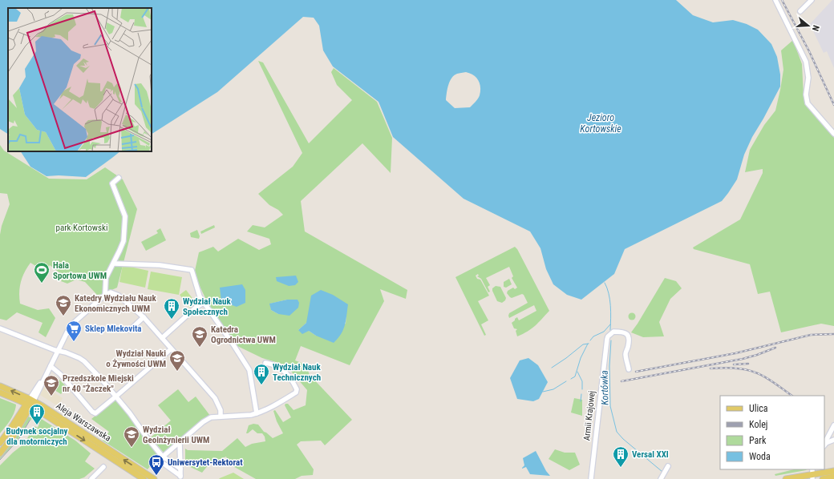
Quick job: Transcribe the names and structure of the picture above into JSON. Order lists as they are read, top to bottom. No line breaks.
{"streets":{"main road":["Aleja Warszawska"],"street":["Armii Krajowej"]},"water":["Jezioro Kortowskie","Kortówka"],"parks":["park Kortowski"],"places":{"sports":["Hala Sportowa UWM"],"school or university":["Katedry Wydziału Nauk Ekonomicznych UWM","Katedra Ogrodnictwa UWM","Wydział Nauki o Żywności UWM","Przedszkole Miejski nr 40 \"Żaczek\"","Wydział Geoinżynierii UWM"],"building":["Wydział Nauk Społecznych","Wydział Nauk Technicznych","Budynek socjalny dla motorniczych","Versal XXI"],"supermarket":["Sklep Mlekovita"],"bus stop":["Uniwersytet-Rektorat"]},"legend":["Ulica","Kolej","Park","Woda"],"north":"right"}
